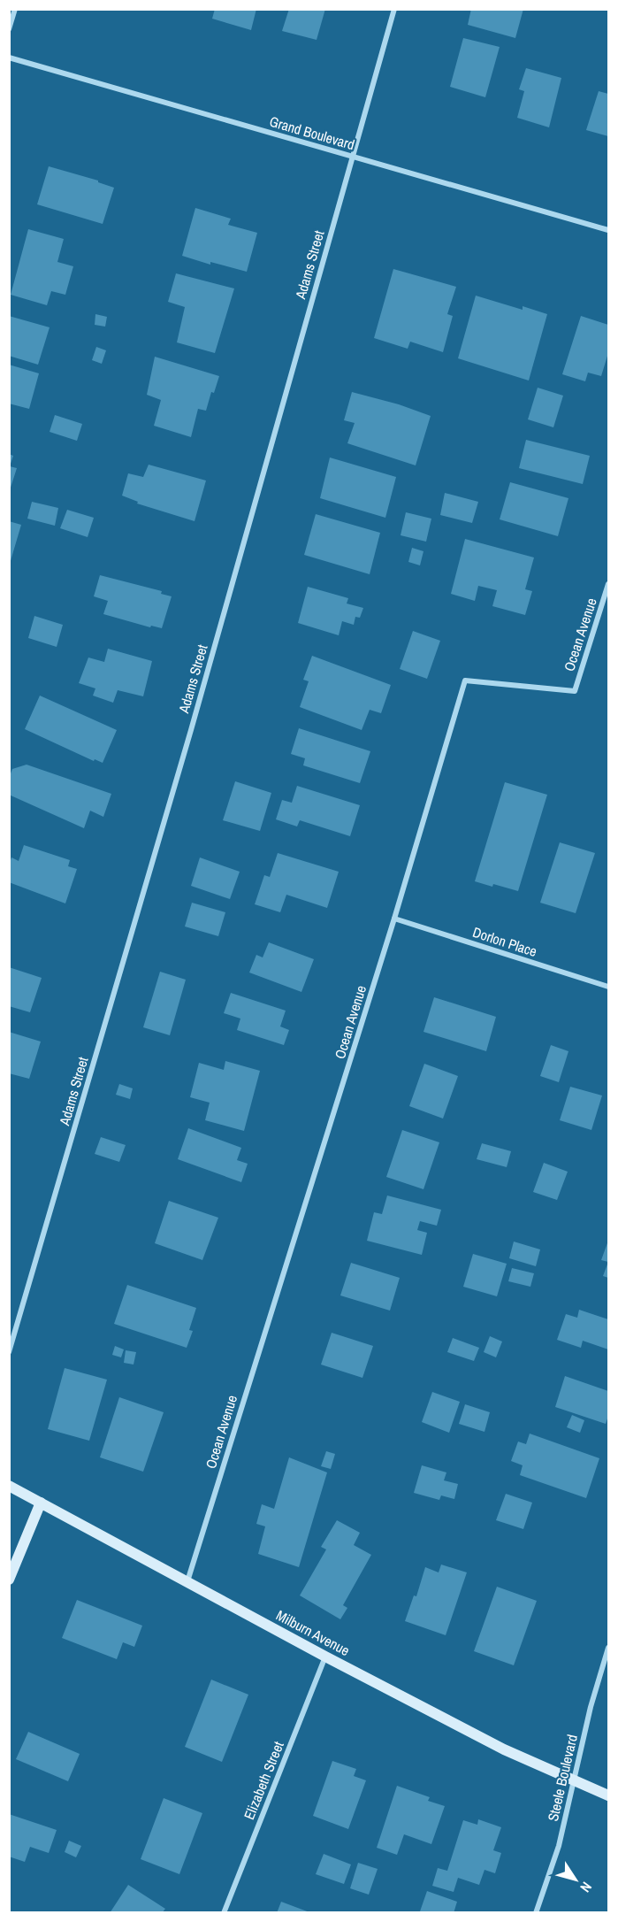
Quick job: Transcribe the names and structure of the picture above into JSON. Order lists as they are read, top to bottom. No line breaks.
{"streets":{"main road":["Milburn Avenue"],"street":["Grand Boulevard","Adams Street","Ocean Avenue","Dorlon Place","Steele Boulevard","Elizabeth Street"]},"crossings":[["Grand Boulevard","Adams Street"],["Ocean Avenue","Dorlon Place"],["Ocean Avenue","Milburn Avenue"],["Milburn Avenue","Steele Boulevard"],["Milburn Avenue","Elizabeth Street"]],"north":"bottom right"}
